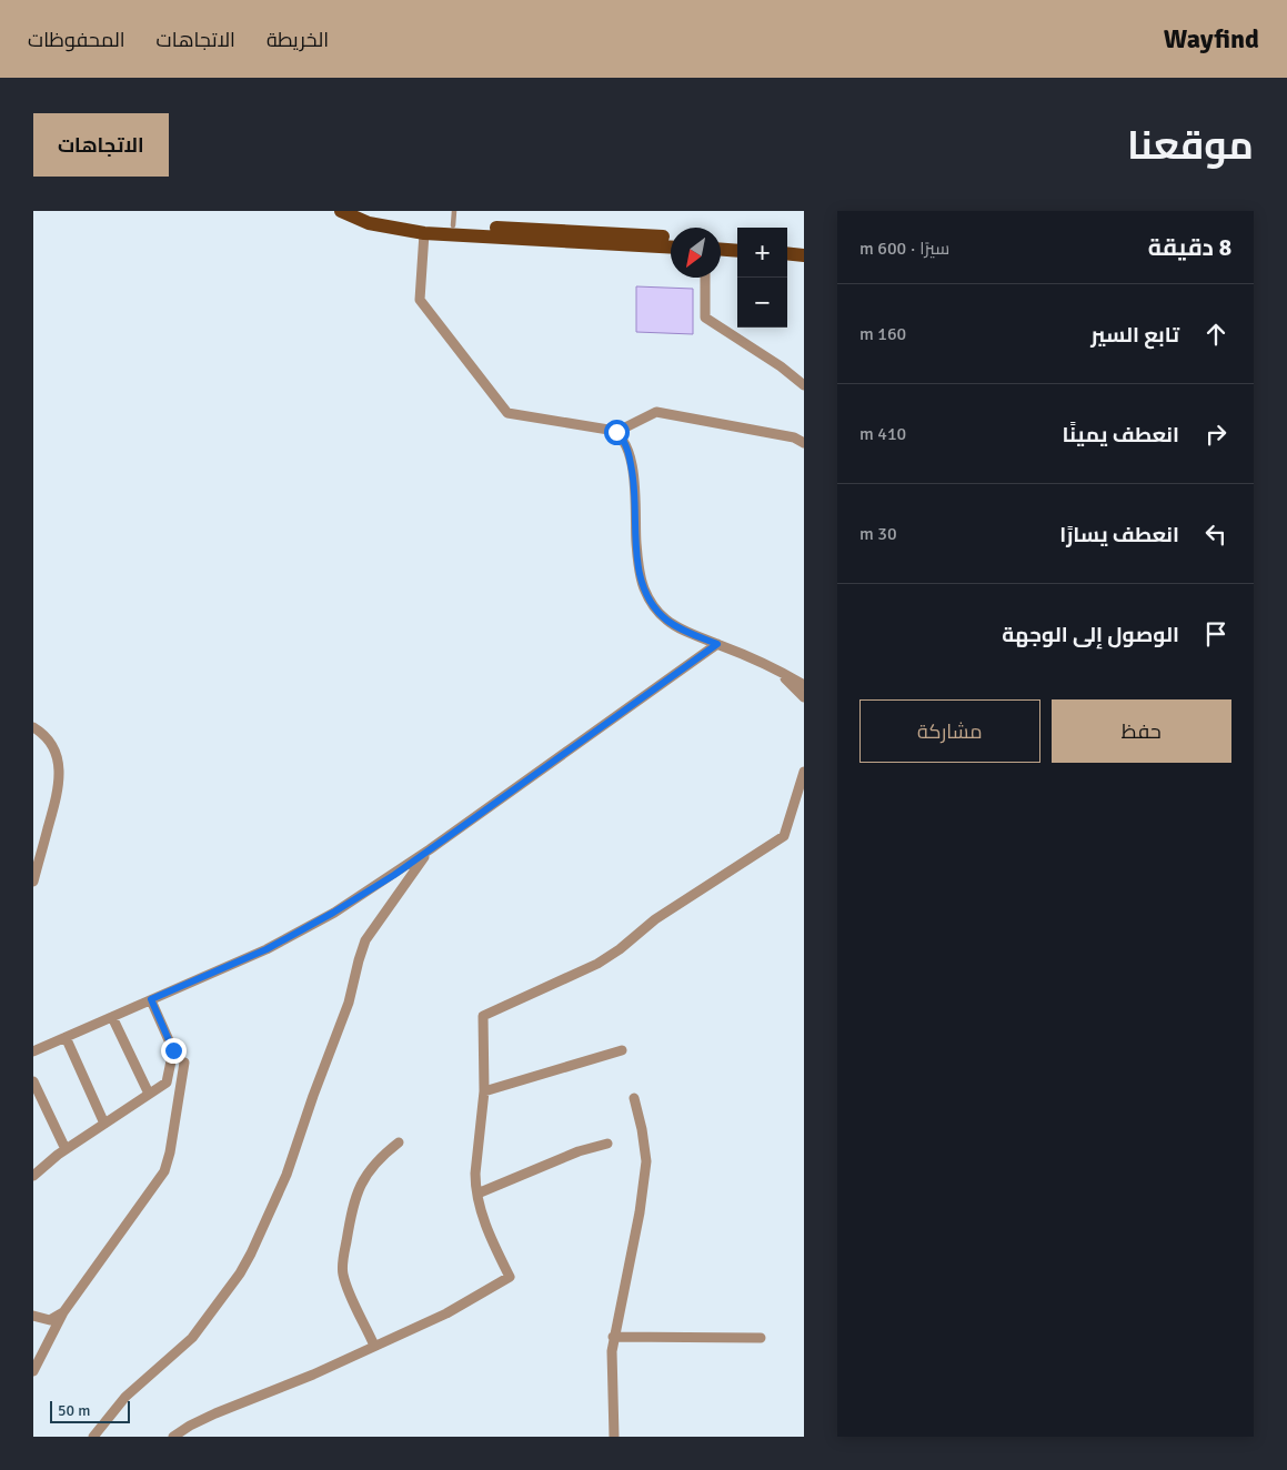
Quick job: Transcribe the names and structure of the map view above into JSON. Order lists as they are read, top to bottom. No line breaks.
{"scale_bar":"50 m","north":"bottom left","page":{"header":"Wayfind","nav":["الخريطة","الاتجاهات","المحفوظات"],"title":"موقعنا","buttons":["الاتجاهات",["حفظ","مشاركة"]],"heading":["8 دقيقة","سيرًا · 600 m"],"map_buttons":["+","−"],"list":[["تابع السير","160 m"],["انعطف يمينًا","410 m"],["انعطف يسارًا","30 m"],"الوصول إلى الوجهة"],"scale":"50 m"}}
